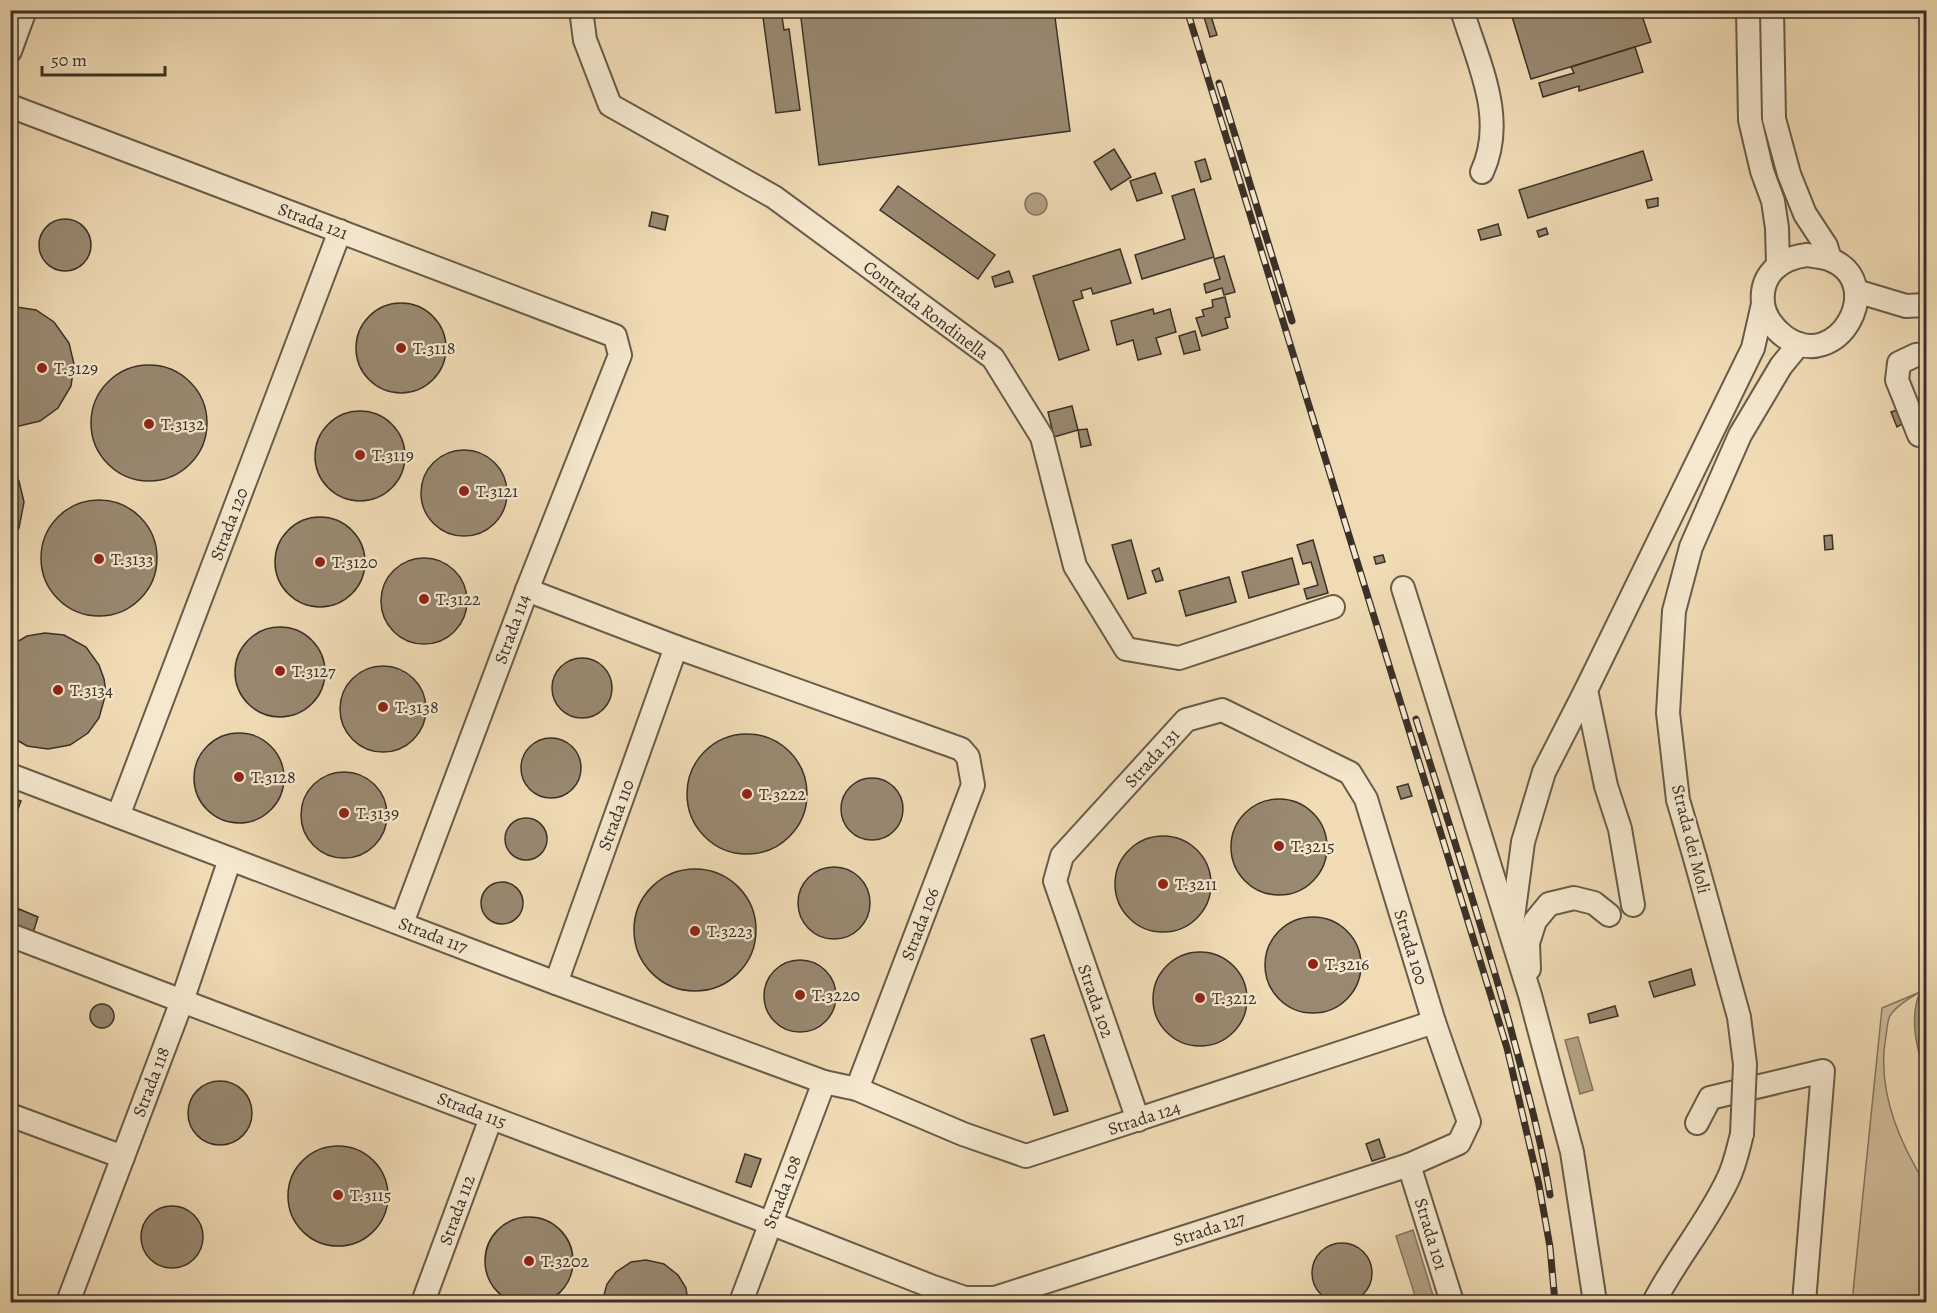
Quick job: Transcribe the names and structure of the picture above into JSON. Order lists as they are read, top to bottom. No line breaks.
{"streets":{"street":["Strada 121","Contrada Rondinella","Strada 120","Strada 114","Strada 131","Strada 110","Strada dei Moli","Strada 106","Strada 117","Strada 100","Strada 102","Strada 118","Strada 115","Strada 124","Strada 108","Strada 112","Strada 127","Strada 101"]},"crossings":[["Strada 121","Strada 120"],["Strada 121","Strada 114"],["Strada 120","Strada 117"],["Strada 114","Strada 117"],["Strada 131","Strada 100"],["Strada 131","Strada 102"],["Strada 110","Strada 106"],["Strada 110","Strada 117"],["Strada 106","Strada 117"],["Strada 106","Strada 124"],["Strada 117","Strada 118"],["Strada 117","Strada 124"],["Strada 117","Strada 108"],["Strada 100","Strada 124"],["Strada 100","Strada 127"],["Strada 102","Strada 124"],["Strada 118","Strada 115"],["Strada 115","Strada 108"],["Strada 115","Strada 112"],["Strada 115","Strada 127"],["Strada 127","Strada 101"]],"places":["T.3118","T.3129","T.3132","T.3119","T.3121","T.3133","T.3120","T.3122","T.3127","T.3134","T.3138","T.3128","T.3222","T.3139","T.3215","T.3211","T.3223","T.3216","T.3220","T.3212","T.3115","T.3202"],"scale_bar":"50 m"}
